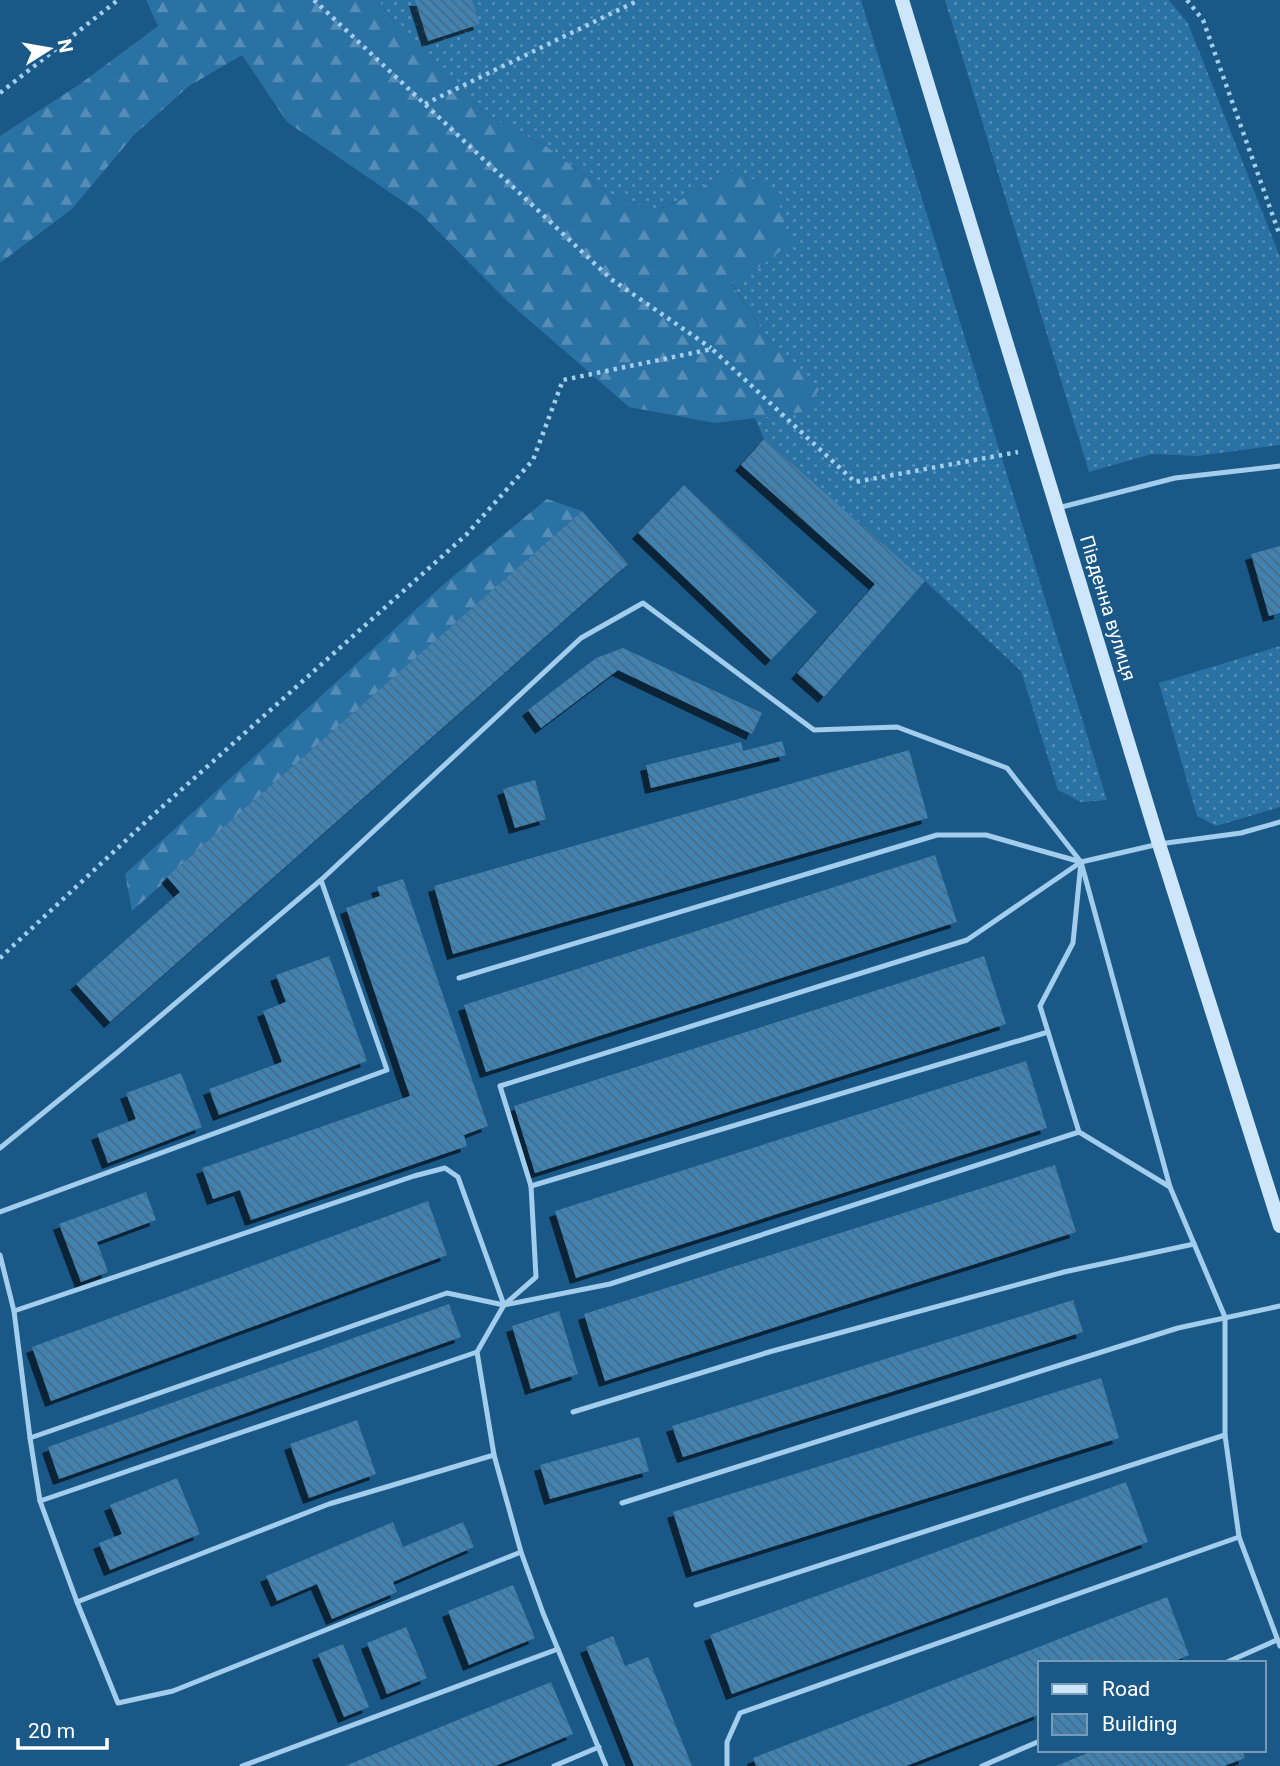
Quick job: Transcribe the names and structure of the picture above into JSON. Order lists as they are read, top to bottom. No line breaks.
{"streets":{"street":["Південна вулиця"]},"legend":["Road","Building"],"scale_bar":"20 m","north":"right"}
